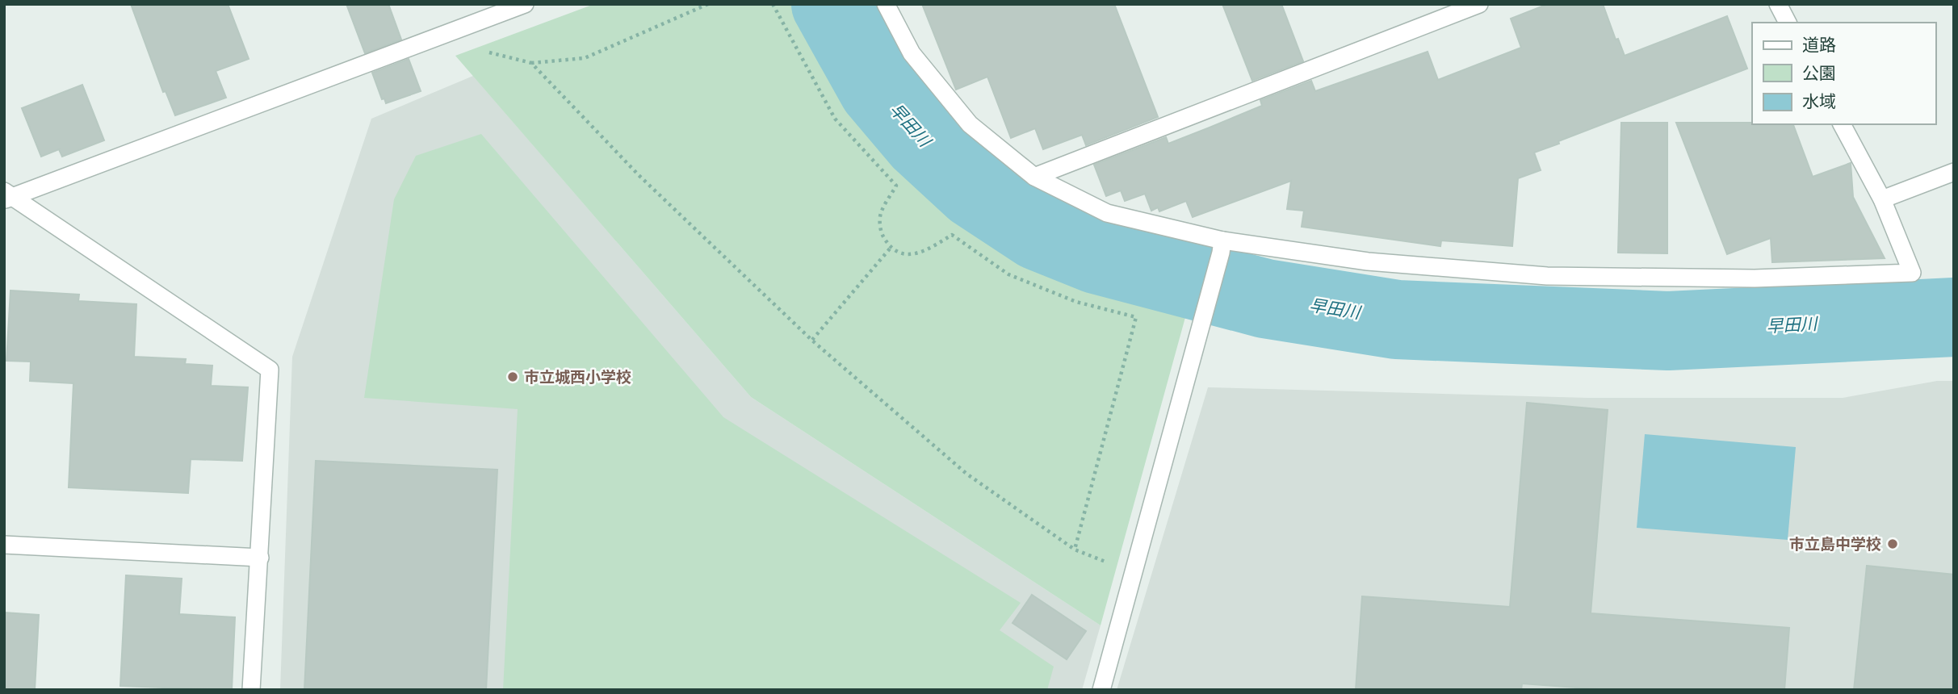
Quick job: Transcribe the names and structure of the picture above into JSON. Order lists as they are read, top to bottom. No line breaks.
{"water":["早田川"],"places":["市立城西小学校","市立島中学校"],"legend":["道路","公園","水域"]}
